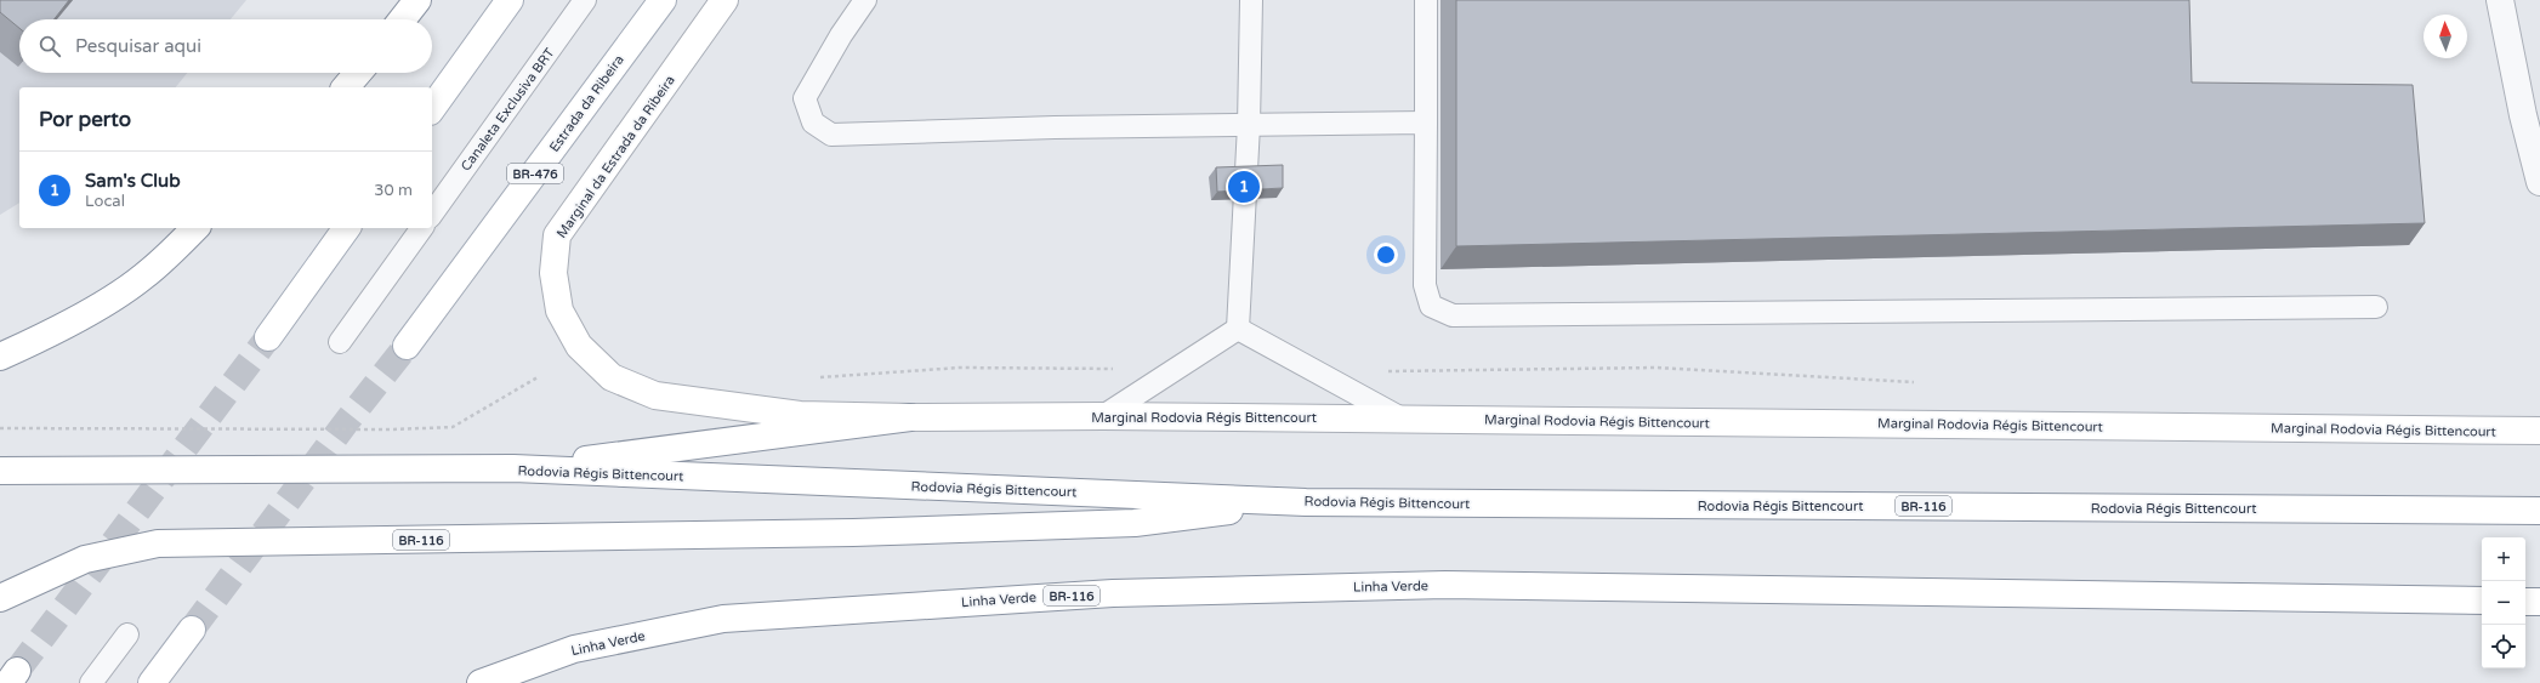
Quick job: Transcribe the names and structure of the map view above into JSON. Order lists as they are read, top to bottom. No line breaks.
{"streets":{"main road":["Estrada da Ribeira","Marginal da Estrada da Ribeira","BR-476","Marginal Rodovia Régis Bittencourt","Rodovia Régis Bittencourt","BR-116","Linha Verde"],"lane":["Canaleta Exclusiva BRT"]},"crossings":[["Marginal da Estrada da Ribeira","Marginal Rodovia Régis Bittencourt"],["Rodovia Régis Bittencourt","BR-116"]],"north":"top","page":{"search":"Pesquisar aqui","heading":"Por perto","list":[{"mark":"1","name":"Sam's Club","note":"Local","value":"30 m"}],"pins":"1","map_buttons":["+","−"]}}
